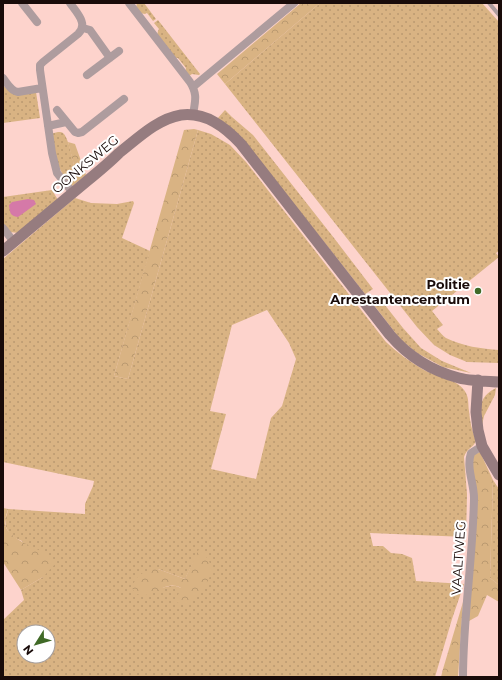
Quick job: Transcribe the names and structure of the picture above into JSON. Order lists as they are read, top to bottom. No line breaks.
{"streets":{"main road":["OONKSWEG"],"street":["VAALTWEG"]},"places":["Politie Arrestantencentrum"],"north":"bottom left"}
